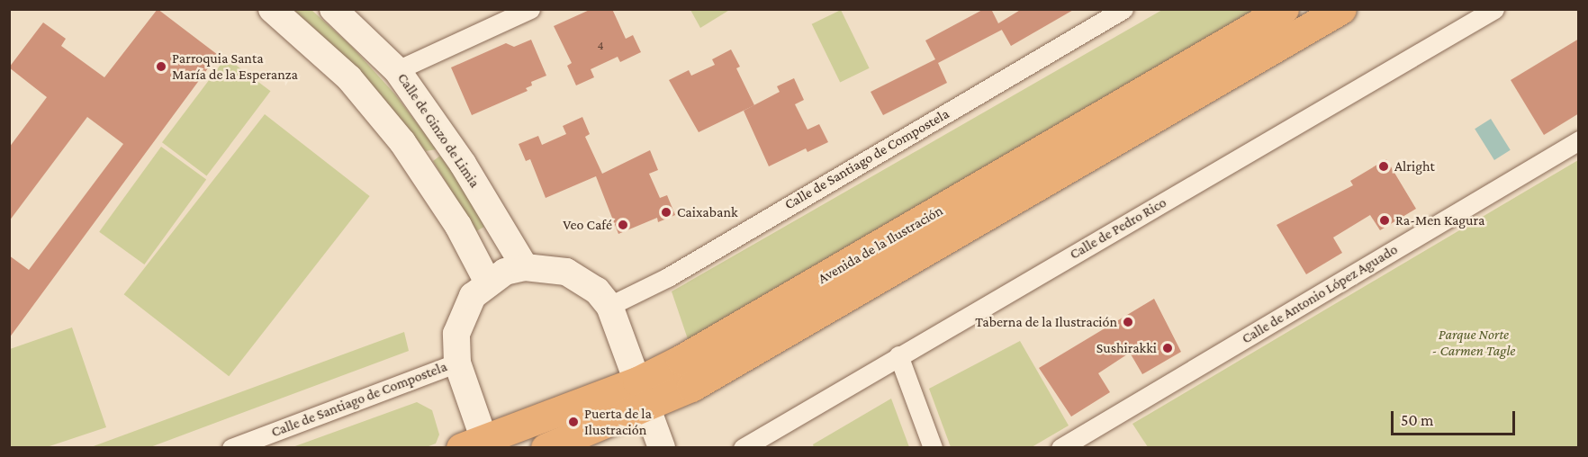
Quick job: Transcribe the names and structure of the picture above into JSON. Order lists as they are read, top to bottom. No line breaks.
{"streets":{"highway":["Avenida de la Ilustración"],"main road":["Calle de Ginzo de Limia"],"street":["Calle de Santiago de Compostela","Calle de Pedro Rico","Calle de Antonio López Aguado"]},"parks":["Parque Norte - Carmen Tagle"],"places":["Parroquia Santa María de la Esperanza","Alright","Caixabank","Ra-Men Kagura","Veo Café","Taberna de la Ilustración","Sushirakki","Puerta de la Ilustración"],"house_numbers":["4"],"scale_bar":"50 m"}
